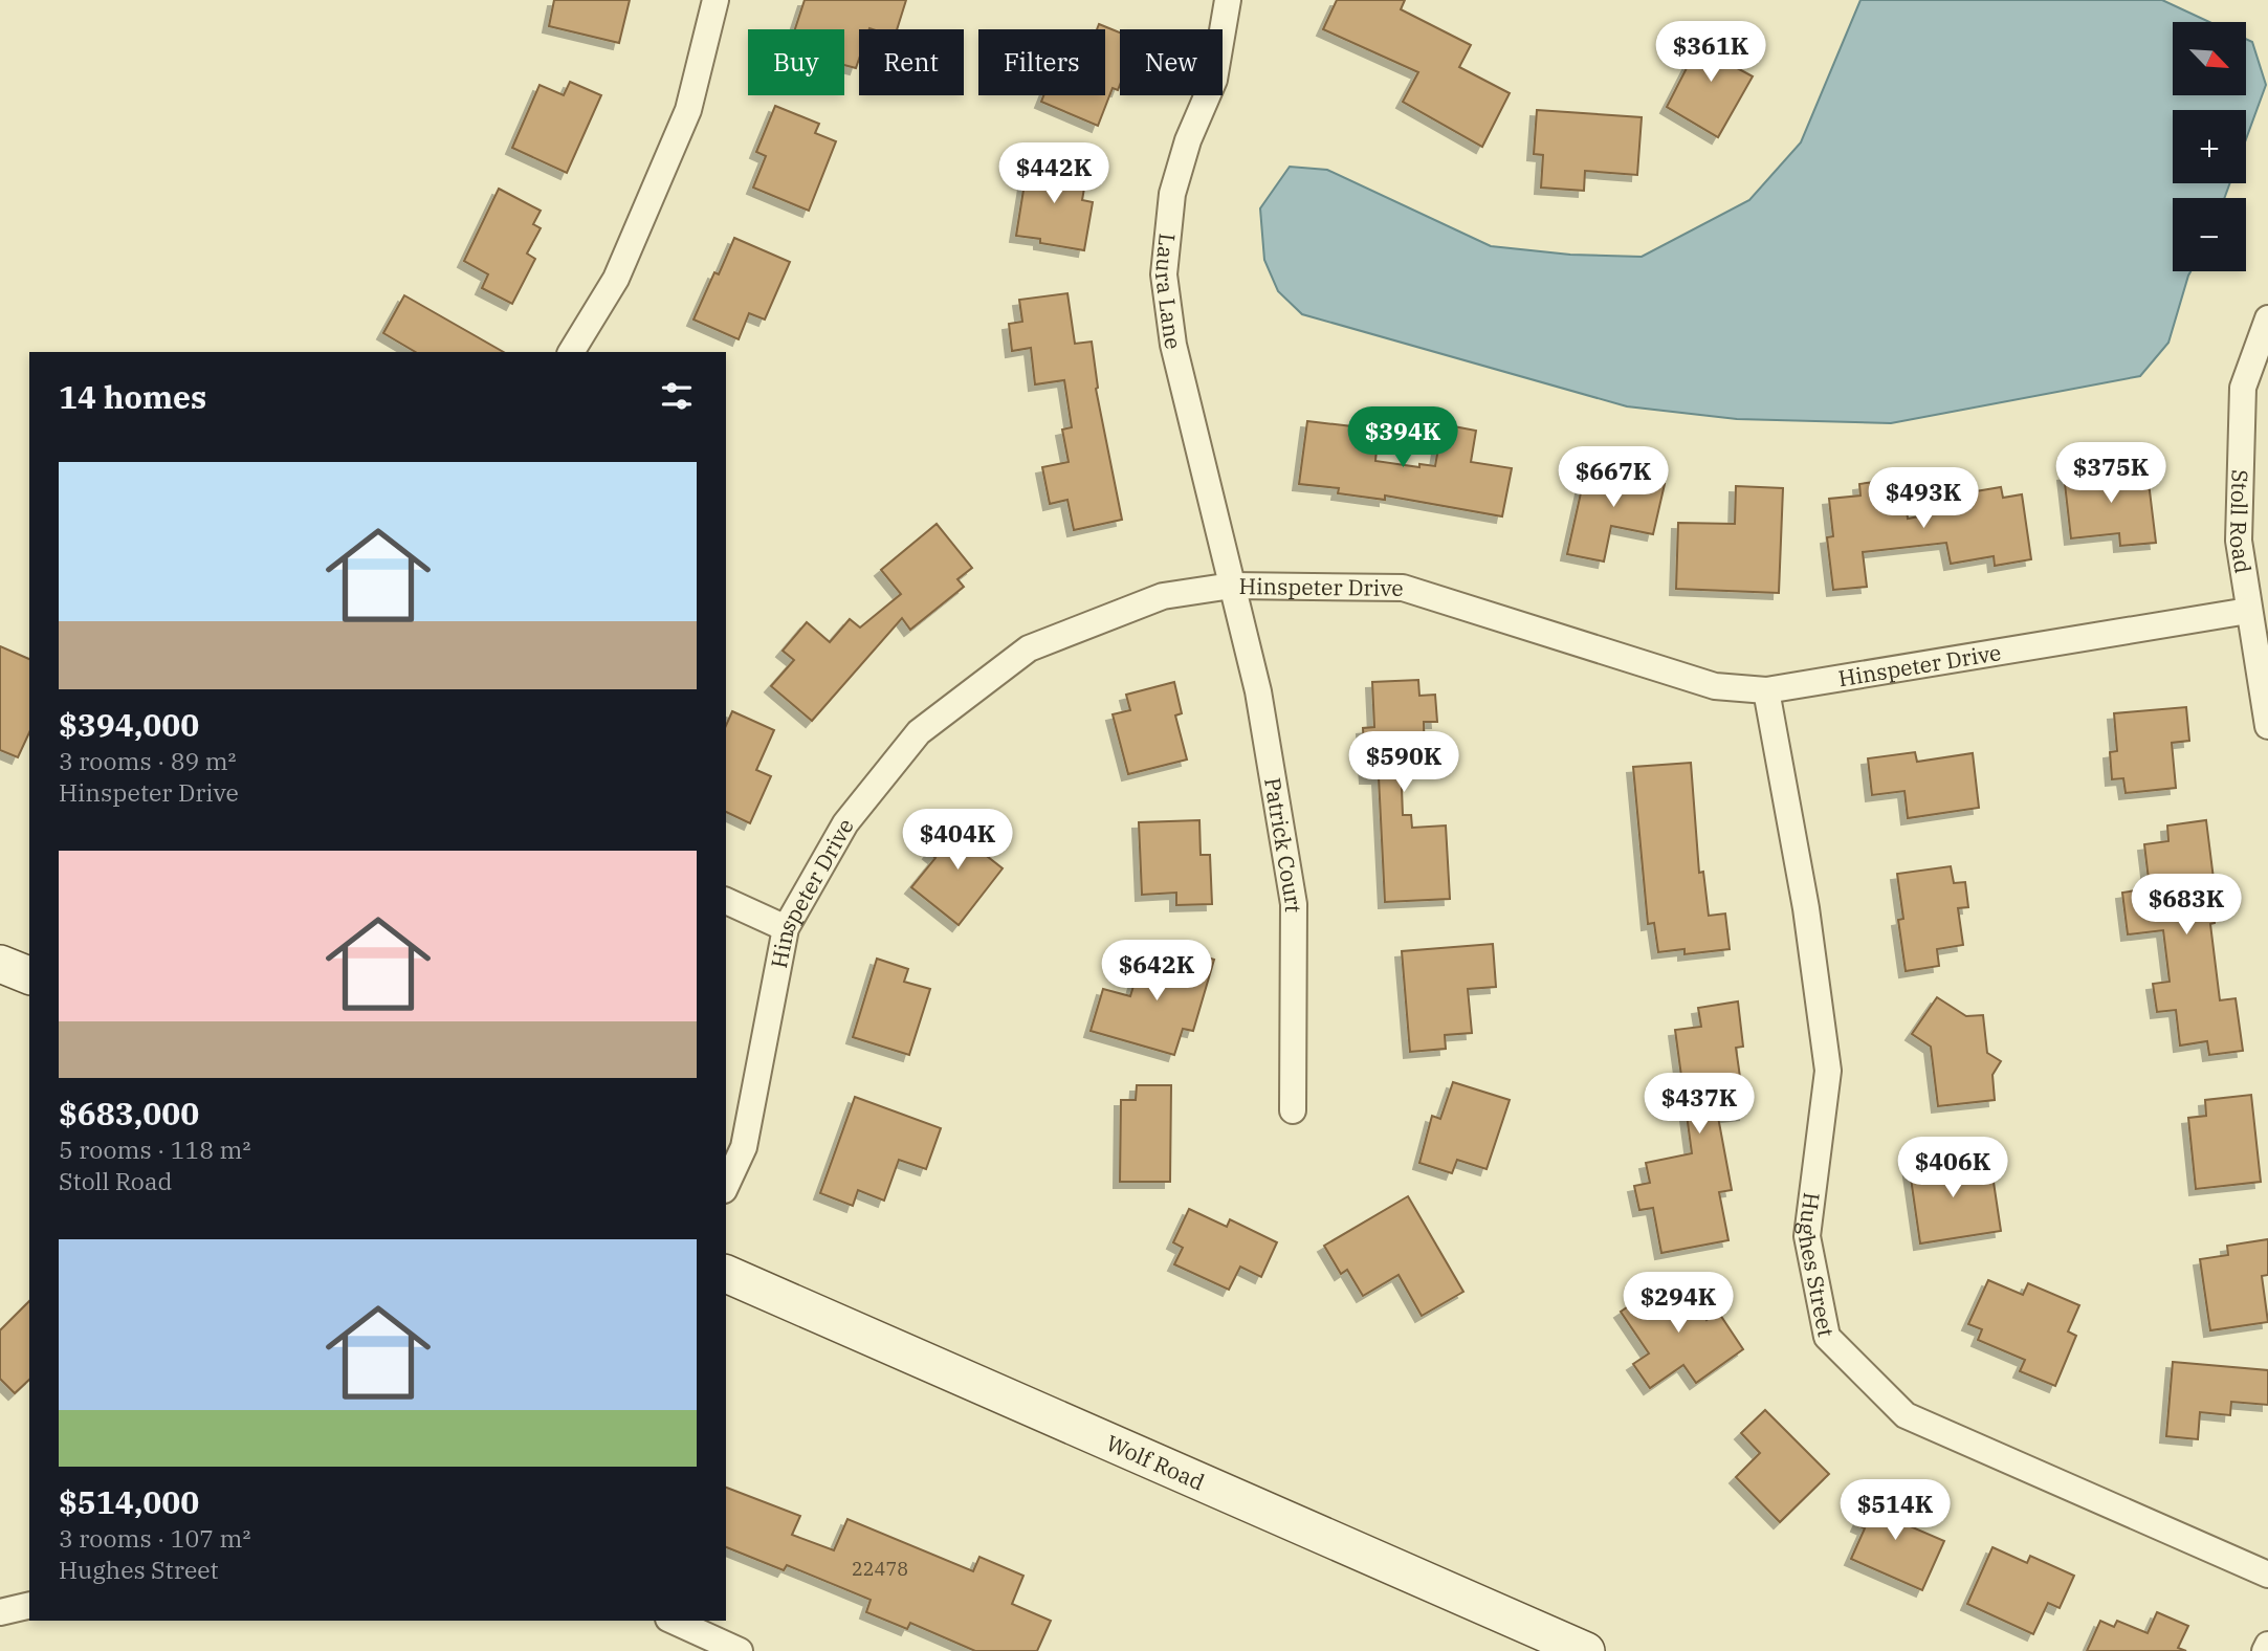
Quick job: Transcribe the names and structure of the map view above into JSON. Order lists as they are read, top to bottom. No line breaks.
{"streets":{"main road":["Wolf Road"],"street":["Laura Lane","Stoll Road","Hinspeter Drive","Patrick Court","Hughes Street"]},"crossings":[["Laura Lane","Hinspeter Drive"],["Laura Lane","Patrick Court"],["Stoll Road","Hinspeter Drive"],["Hinspeter Drive","Patrick Court"],["Hinspeter Drive","Hughes Street"]],"house_numbers":["22478"],"north":"bottom right","page":{"price":["$361K","$442K","$394K","$375K","$667K","$493K","$590K","$404K","$683K","$642K","$437K","$406K","$294K","$514K"],"map_buttons":["+","−"],"chip":["Buy","Rent","Filters","New"],"heading":"14 homes","list":[{"name":"$394,000","note":"3 rooms · 89 m² · Hinspeter Drive"},{"name":"$683,000","note":"5 rooms · 118 m² · Stoll Road"},{"name":"$514,000","note":"3 rooms · 107 m² · Hughes Street"}]}}
